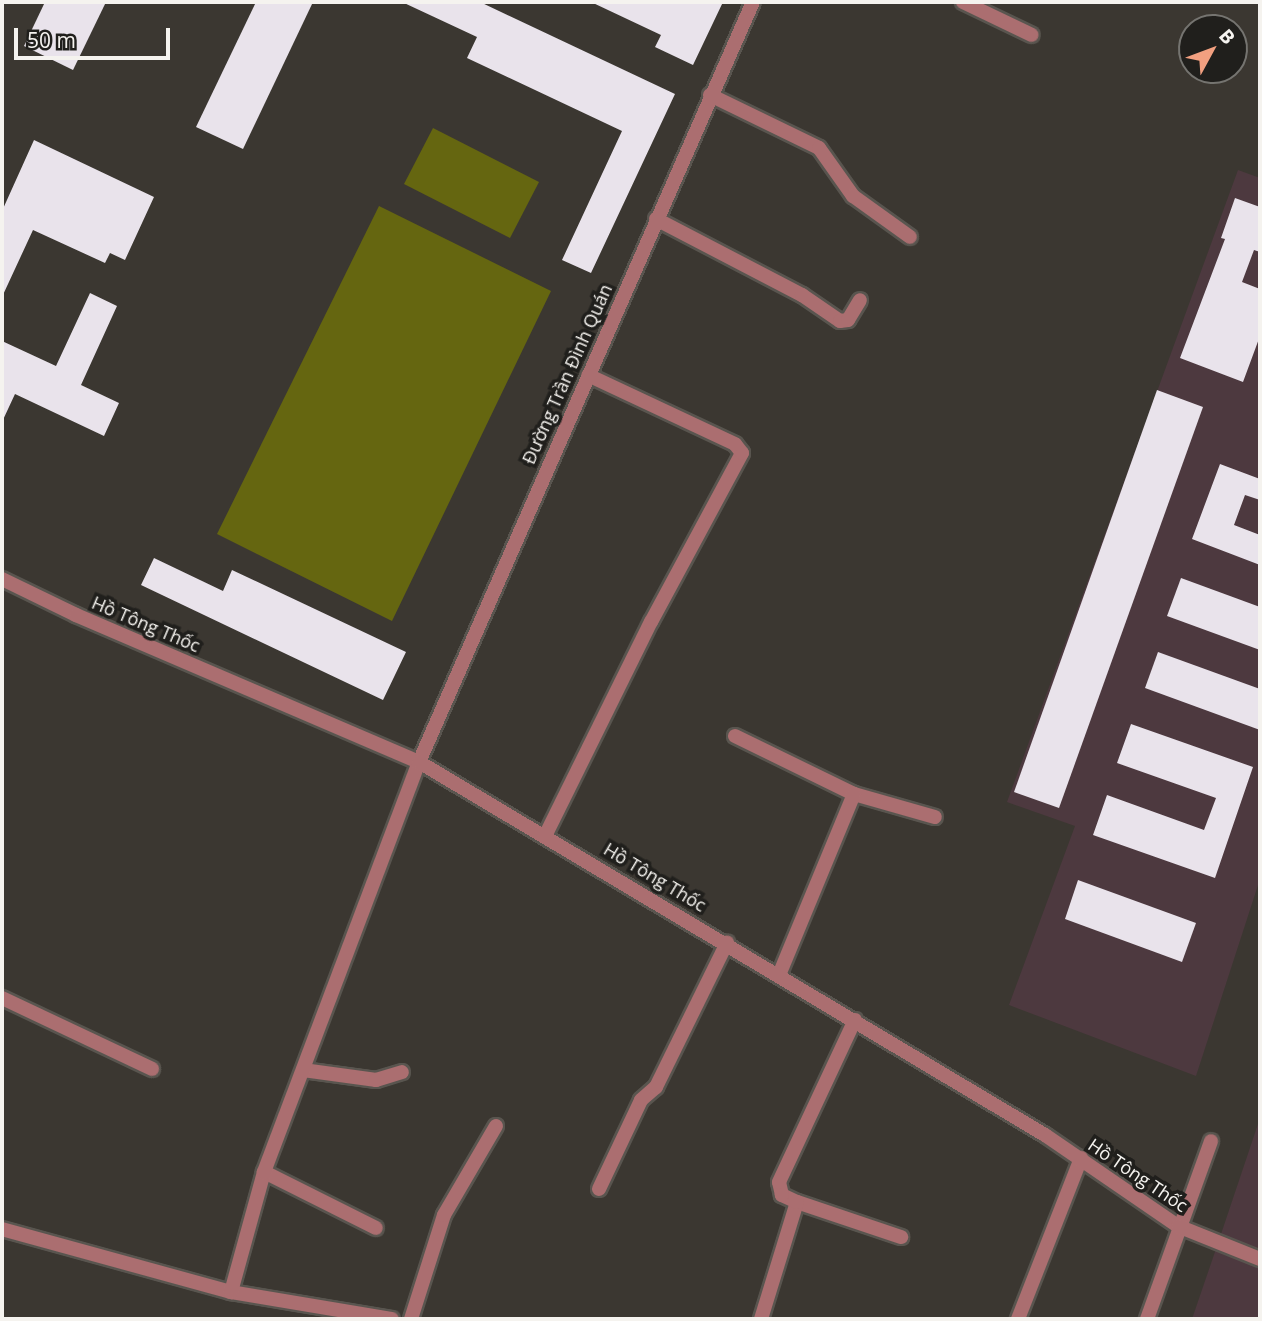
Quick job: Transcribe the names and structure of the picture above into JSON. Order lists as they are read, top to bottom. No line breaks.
{"streets":{"street":["Đường Trần Đình Quán","Hồ Tông Thốc"]},"crossings":[["Đường Trần Đình Quán","Hồ Tông Thốc"]],"scale_bar":"50 m","north":"top right"}
